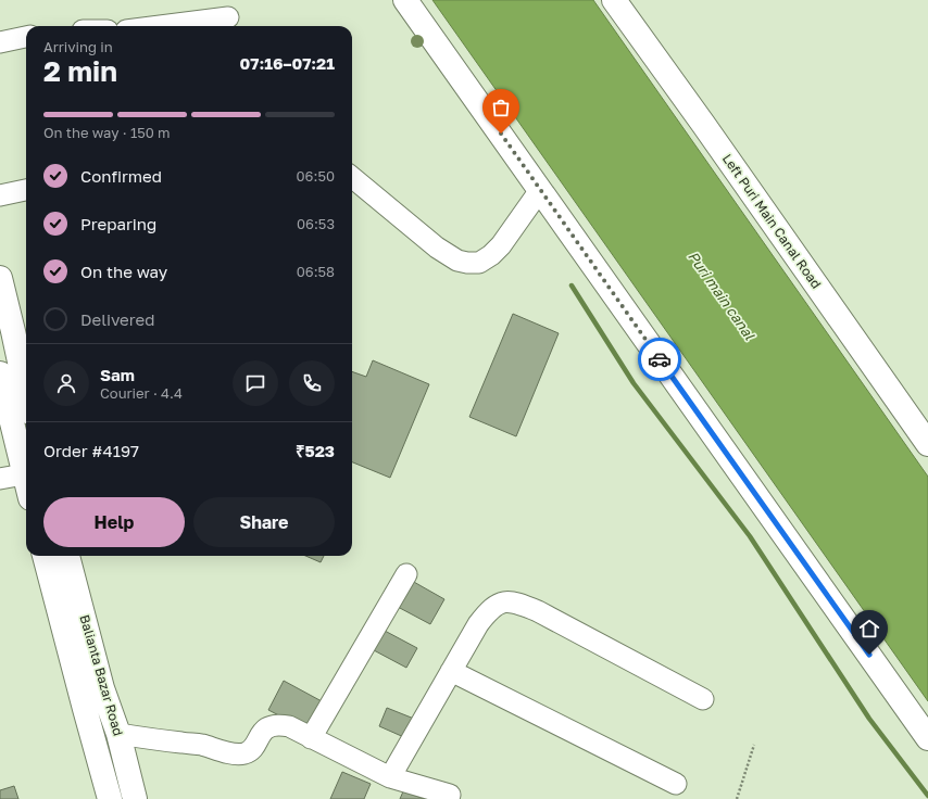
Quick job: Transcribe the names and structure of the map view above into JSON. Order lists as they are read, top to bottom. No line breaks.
{"streets":{"street":["Left Puri Main Canal Road","Balianta Bazar Road"]},"water":["Puri main canal"],"page":{"heading":["2 min","Arriving in","07:16–07:21"],"panel":["Sam","Courier · 4.4","Order #4197","₹523"],"bar":"On the way · 150 m","list":[["Confirmed","06:50"],["Preparing","06:53"],["On the way","06:58"],"Delivered"],"buttons":["Help","Share"]}}
